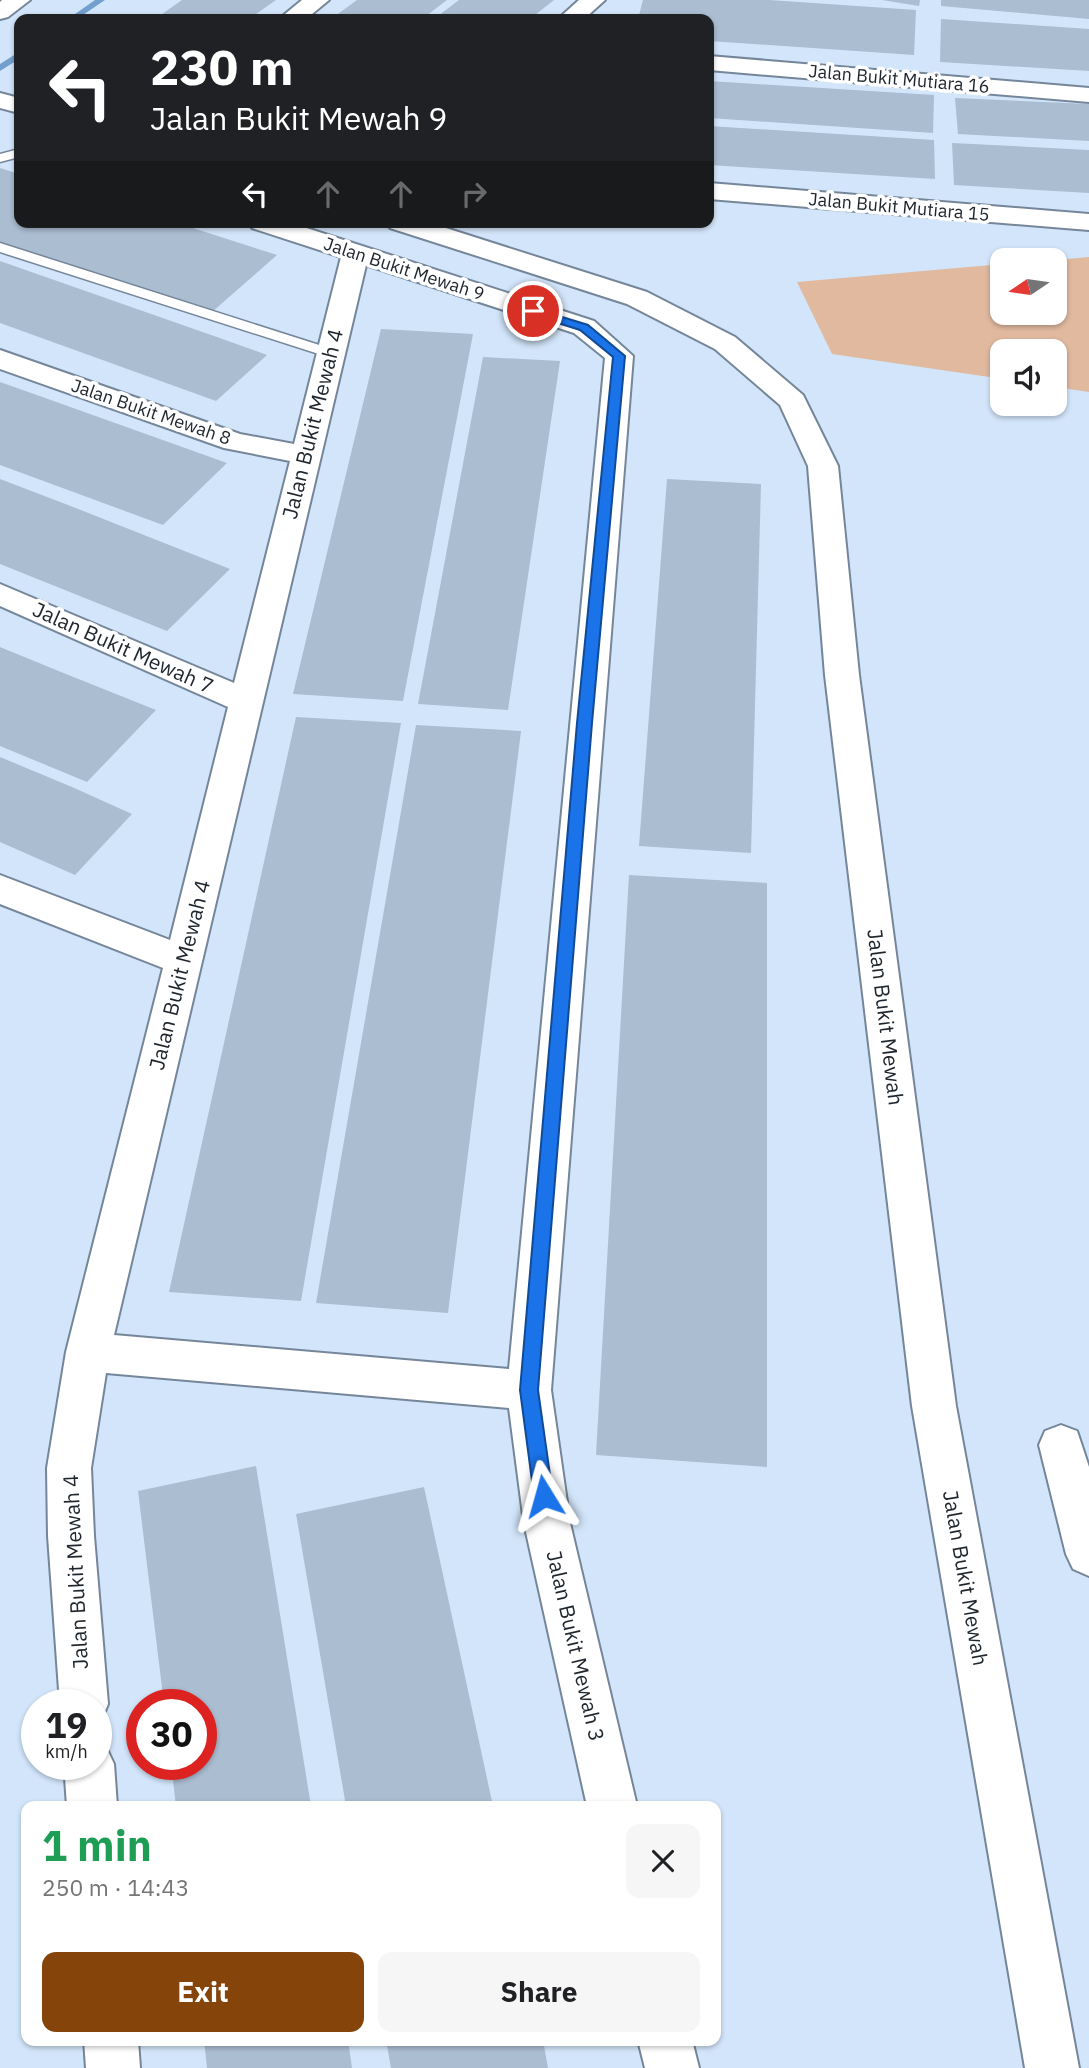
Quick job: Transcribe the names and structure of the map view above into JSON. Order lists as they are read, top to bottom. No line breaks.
{"streets":{"street":["Jalan Bukit Mutiara 16","Jalan Bukit Mutiara 15","Jalan Bukit Mewah 9","Jalan Bukit Mewah 8","Jalan Bukit Mewah 4","Jalan Bukit Mewah 7","Jalan Bukit Mewah","Jalan Bukit Mewah 3"]},"crossings":[["Jalan Bukit Mewah 9","Jalan Bukit Mewah 4"],["Jalan Bukit Mewah 9","Jalan Bukit Mewah 3"],["Jalan Bukit Mewah 8","Jalan Bukit Mewah 4"],["Jalan Bukit Mewah 4","Jalan Bukit Mewah 7"]],"north":"left","page":{"turn":["230 m","Jalan Bukit Mewah 9"],"speed":"19 km/h","limit":"30","heading":["1 min","250 m · 14:43"],"buttons":["Exit","Share"]}}
